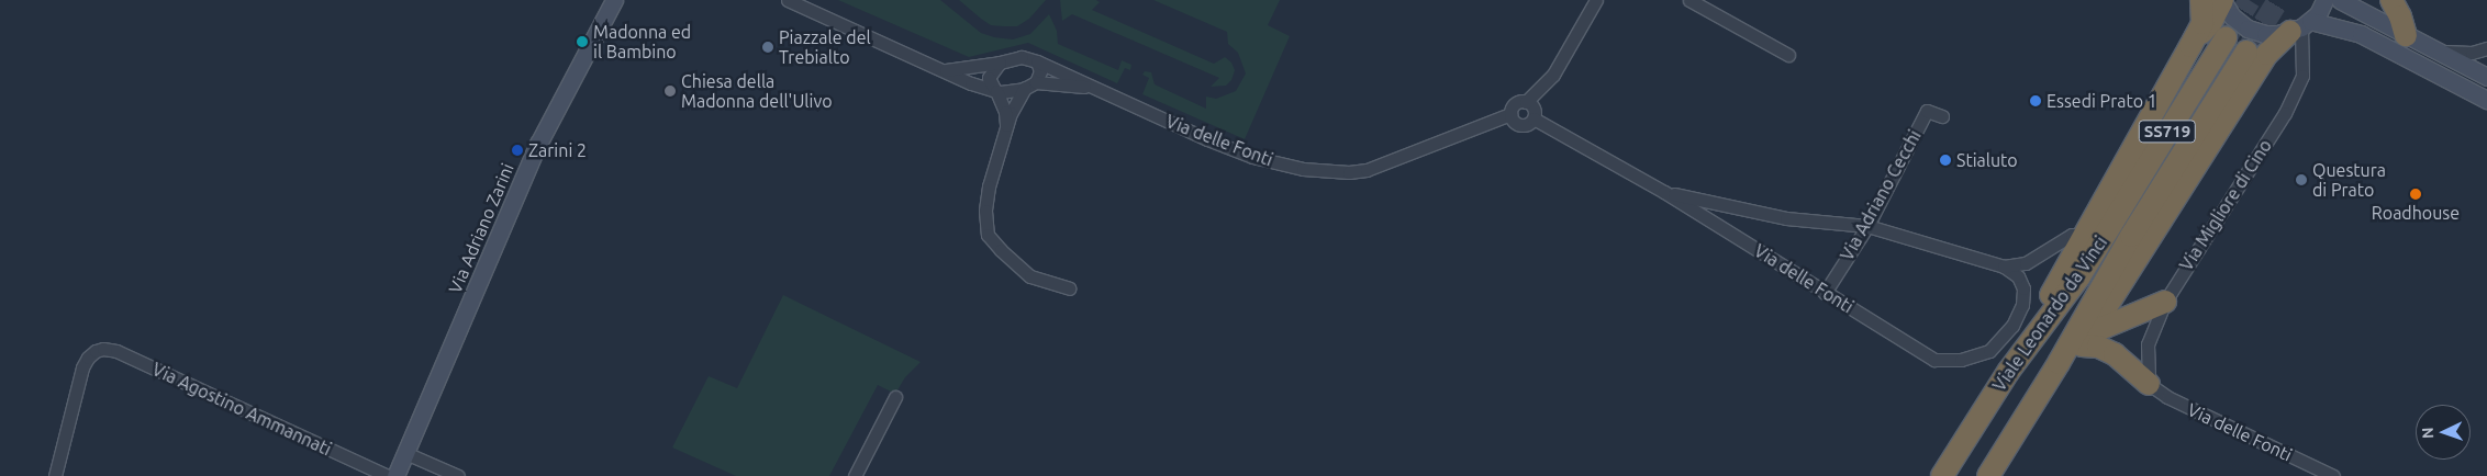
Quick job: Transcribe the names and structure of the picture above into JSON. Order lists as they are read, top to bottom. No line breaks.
{"streets":{"highway":["SS719","Viale Leonardo da Vinci"],"street":["Via delle Fonti","Via Adriano Cecchi","Via Migliore di Cino","Via Adriano Zarini","Via Agostino Ammannati"]},"crossings":[["Via delle Fonti","Via Adriano Cecchi"],["Via delle Fonti","Via Migliore di Cino"]],"places":["Madonna ed il Bambino","Piazzale del Trebialto","Chiesa della Madonna dell'Ulivo","Essedi Prato 1","Zarini 2","Stialuto","Questura di Prato","Roadhouse"],"north":"left"}
